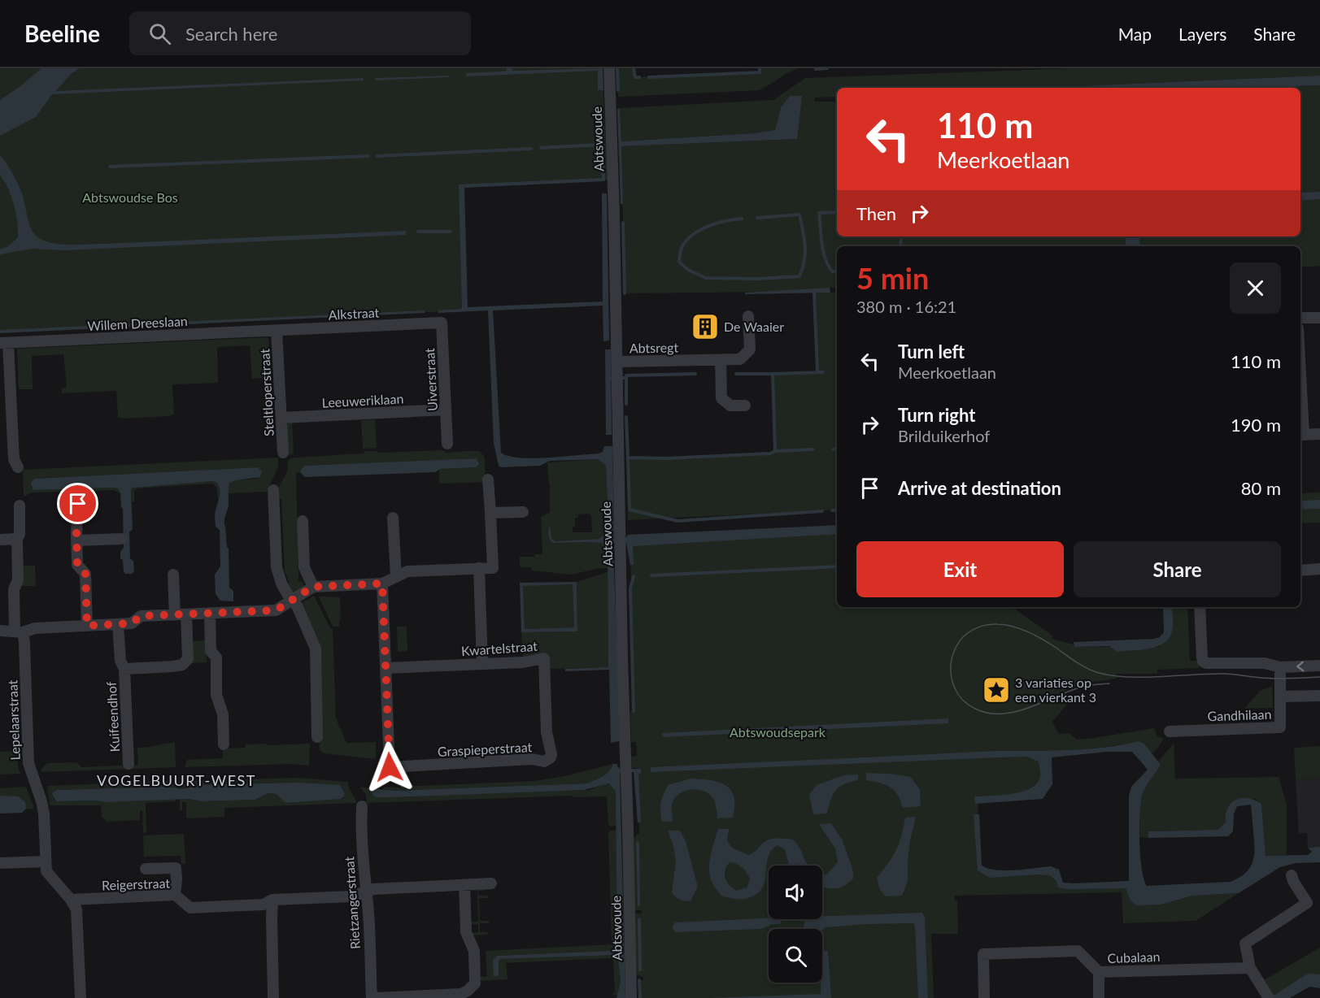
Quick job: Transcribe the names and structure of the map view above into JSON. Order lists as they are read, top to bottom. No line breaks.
{"streets":{"street":["Abtswoude","Alkstraat","Willem Dreeslaan","Abtsregt","Uiverstraat","Steltloperstraat","Leeuweriklaan","Kwartelstraat","Gandhilaan","Kuifeendhof","Lepelaarstraat","Graspieperstraat","Reigerstraat","Rietzangerstraat","Cubalaan"]},"crossings":[["Abtswoude","Abtsregt"],["Alkstraat","Willem Dreeslaan"],["Alkstraat","Uiverstraat"],["Alkstraat","Steltloperstraat"],["Willem Dreeslaan","Steltloperstraat"],["Uiverstraat","Leeuweriklaan"],["Steltloperstraat","Leeuweriklaan"],["Kwartelstraat","Graspieperstraat"],["Lepelaarstraat","Reigerstraat"],["Reigerstraat","Rietzangerstraat"]],"districts":["VOGELBUURT-WEST"],"parks":["Abtswoudse Bos","Abtswoudsepark"],"places":{"building":["De Waaier"],"place":["3 variaties op een vierkant 3"]},"page":{"header":"Beeline","search":"Search here","nav":["Map","Layers","Share"],"turn":["110 m","Meerkoetlaan"],"then":"Then","heading":["5 min","380 m · 16:21"],"list":[{"name":"Turn left","note":"Meerkoetlaan","value":"110 m"},{"name":"Turn right","note":"Brilduikerhof","value":"190 m"},{"name":"Arrive at destination","value":"80 m"}],"buttons":["Exit","Share"]}}
